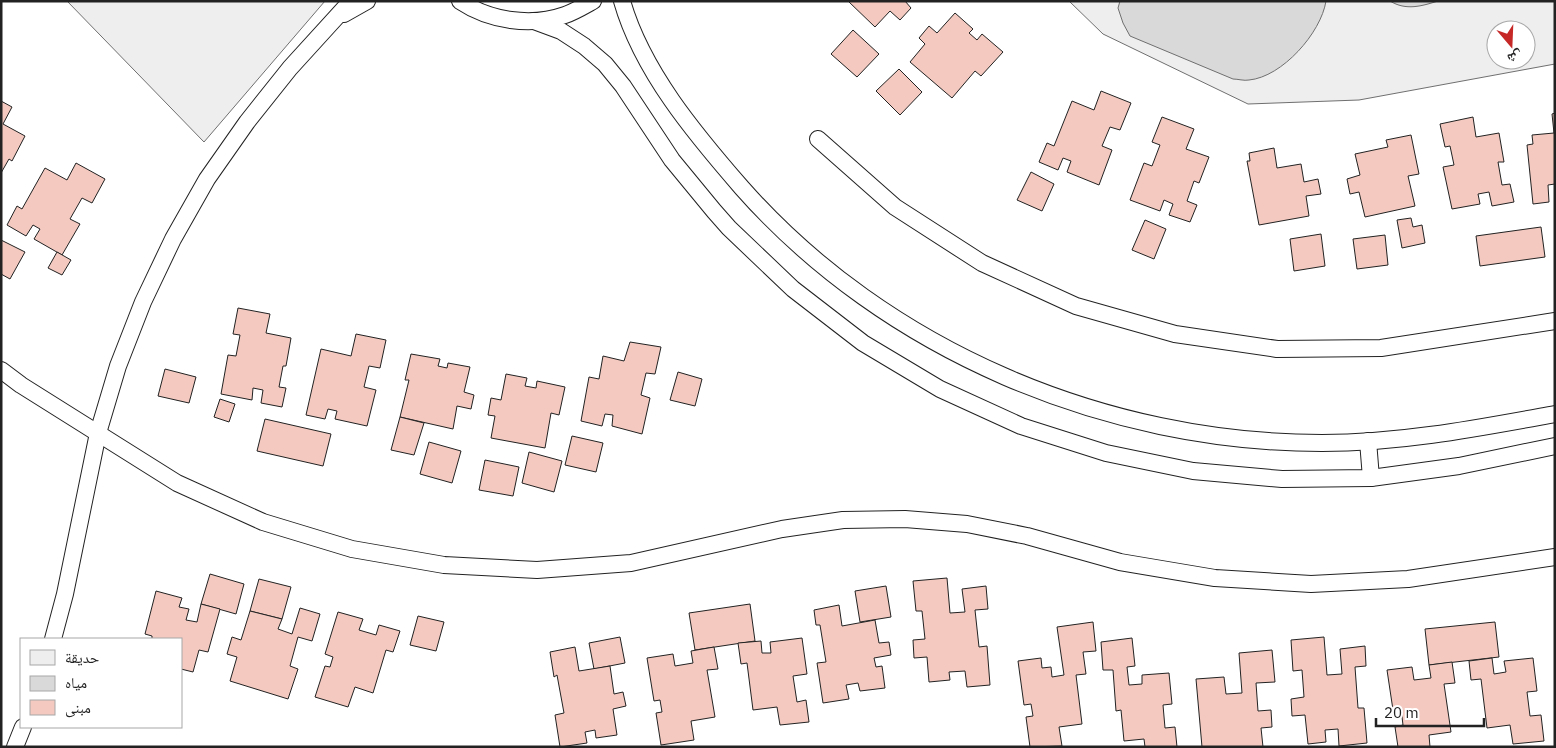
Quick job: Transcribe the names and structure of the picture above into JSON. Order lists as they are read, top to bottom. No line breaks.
{"legend":["حديقة","مياه","مبنى"],"scale_bar":"20 m","north":"bottom"}
